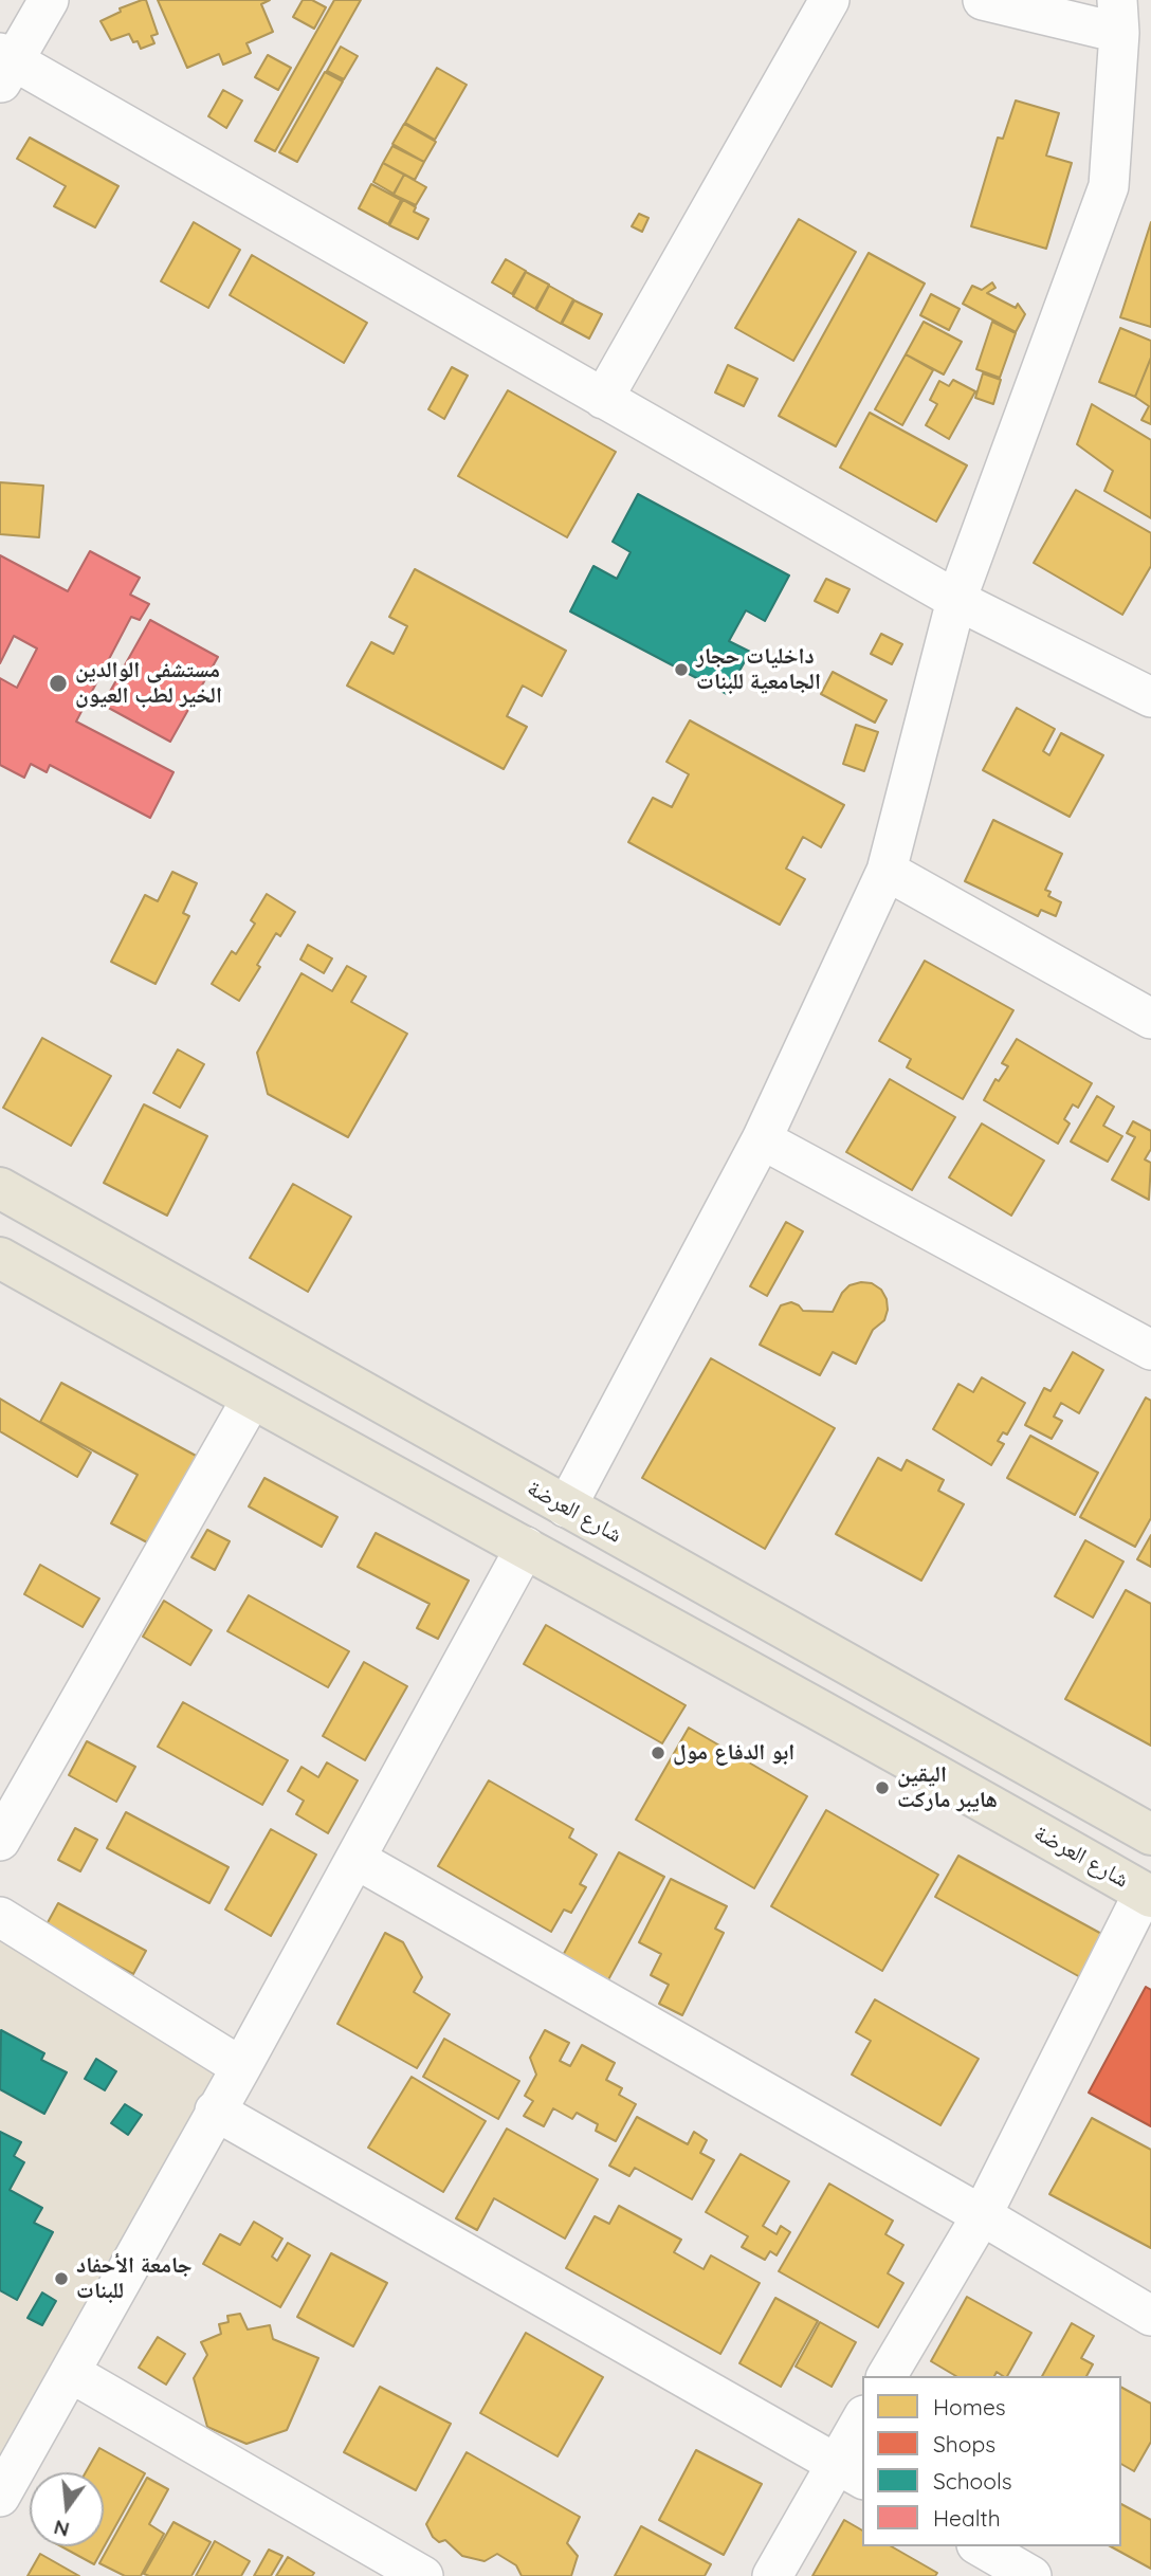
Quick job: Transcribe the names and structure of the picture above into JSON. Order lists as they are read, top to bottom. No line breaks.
{"streets":{"main road":["شارع العرضة"]},"places":["داخليات حجار الجامعية للبنات","مستشفى الوالدين الخير لطب العيون","ابو الدفاع مول","اليقين هايبر ماركت","جامعة الأحفاد للبنات"],"legend":["Homes","Shops","Schools","Health"],"north":"bottom"}
